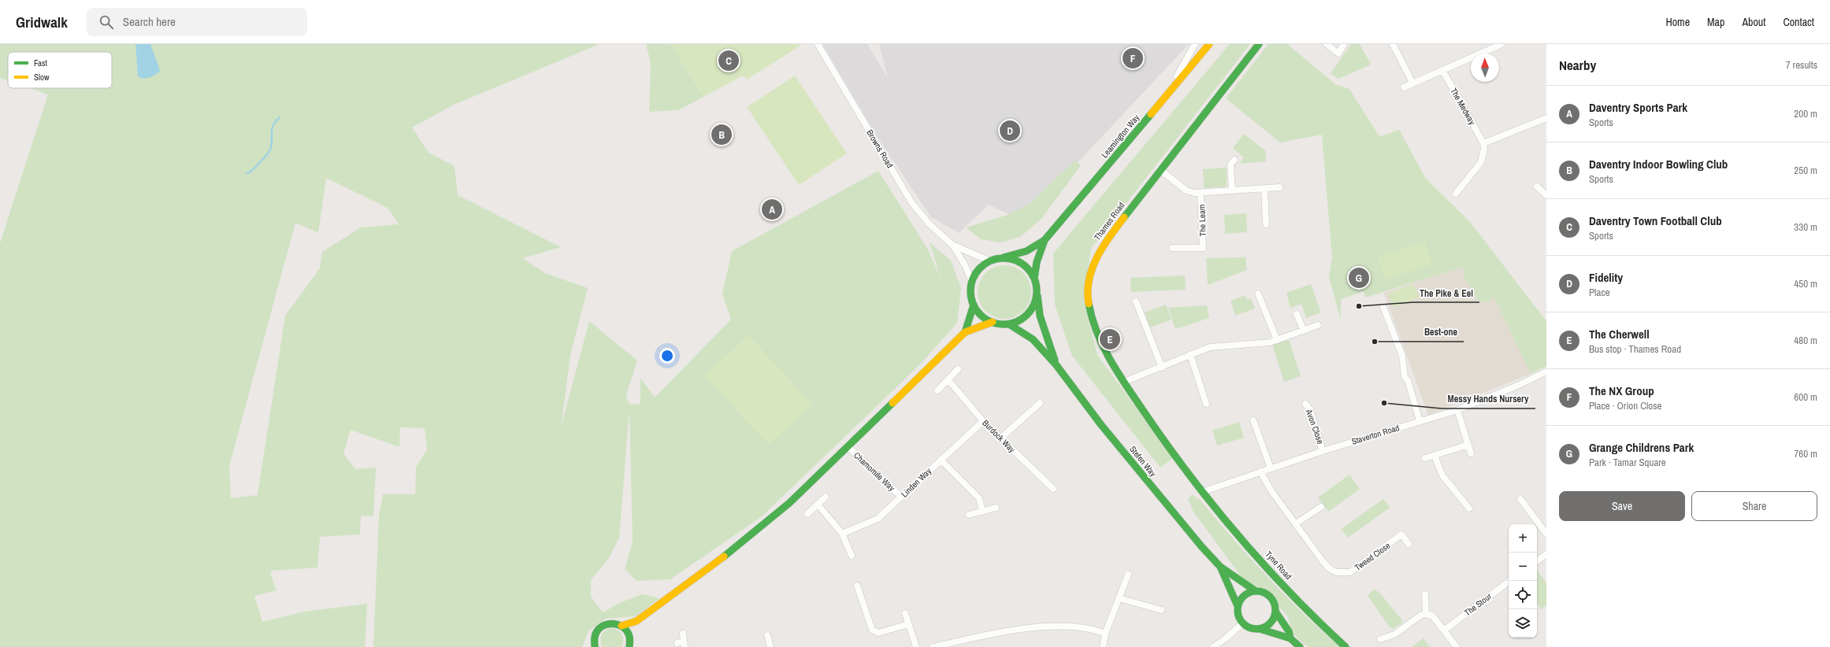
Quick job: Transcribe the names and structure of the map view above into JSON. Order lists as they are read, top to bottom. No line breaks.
{"streets":{"main road":["Leamington Way","Thames Road","Stefen Way","Tyne Road"],"street":["The Medway","Browns Road","The Leam","Avon Close","Staverton Road","Burdock Way","Chamomile Way","Linden Way","Tweed Close","The Stour"]},"crossings":[["Leamington Way","Browns Road"],["Thames Road","Staverton Road"],["Thames Road","Tyne Road"],["Avon Close","Staverton Road"],["Staverton Road","Tweed Close"],["Staverton Road","Tyne Road"],["Burdock Way","Linden Way"],["Chamomile Way","Linden Way"]],"places":["The Pike & Eel","Best-one","Messy Hands Nursery"],"legend":["Fast","Slow"],"north":"top","page":{"header":"Gridwalk","search":"Search here","nav":["Home","Map","About","Contact"],"heading":["Nearby","7 results"],"pins":["F","C","D","B","A","G","E"],"list":[{"mark":"A","name":"Daventry Sports Park","note":"Sports","value":"200 m"},{"mark":"B","name":"Daventry Indoor Bowling Club","note":"Sports","value":"250 m"},{"mark":"C","name":"Daventry Town Football Club","note":"Sports","value":"330 m"},{"mark":"D","name":"Fidelity","note":"Place","value":"450 m"},{"mark":"E","name":"The Cherwell","note":"Bus stop · Thames Road","value":"480 m"},{"mark":"F","name":"The NX Group","note":"Place · Orion Close","value":"600 m"},{"mark":"G","name":"Grange Childrens Park","note":"Park · Tamar Square","value":"760 m"}],"buttons":["Save","Share"],"map_buttons":["+","−"]}}
